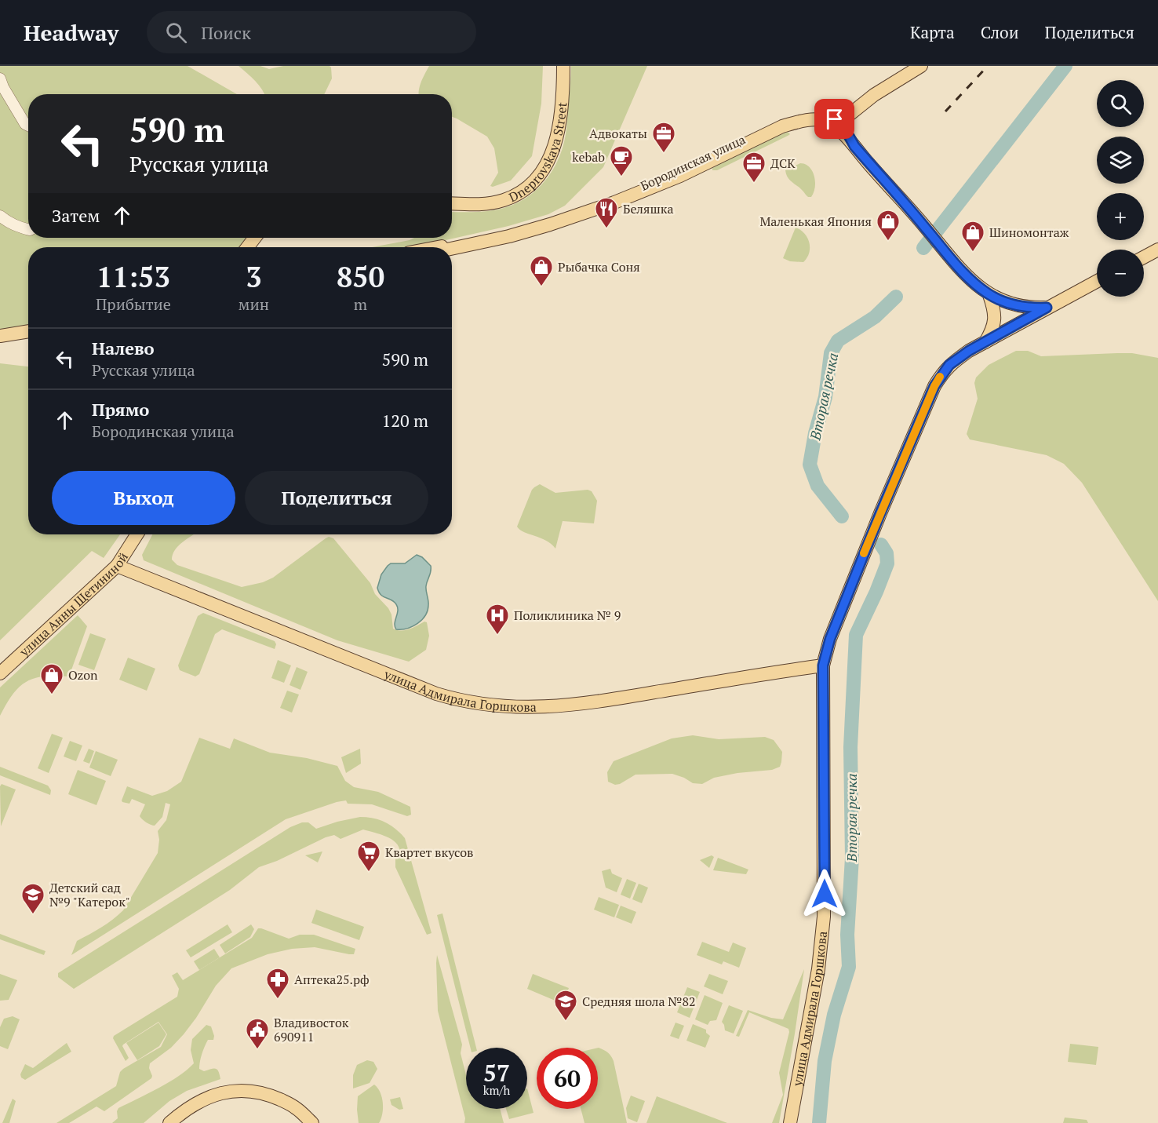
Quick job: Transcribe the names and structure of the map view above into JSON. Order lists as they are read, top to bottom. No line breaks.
{"streets":{"main road":["Dneprovskaya Street","Бородинская улица","улица Анны Щетининой","улица Адмирала Горшкова"]},"crossings":[["улица Анны Щетининой","улица Адмирала Горшкова"]],"water":["Вторая речка"],"places":{"office":["Адвокаты","ДСК"],"cafe":["kebab"],"restaurant":["Беляшка"],"shop":["Маленькая Япония","Шиномонтаж","Рыбачка Соня","Ozon"],"hospital":["Поликлиника № 9"],"supermarket":["Квартет вкусов"],"school or university":["Детский сад №9 \"Катерок\"","Средняя шола №82"],"pharmacy":["Аптека25.рф"],"public building":["Владивосток 690911"]},"page":{"header":"Headway","search":"Поиск","nav":["Карта","Слои","Поделиться"],"map_buttons":["+","−"],"turn":["590 m","Русская улица"],"then":"Затем","eta":["11:53","Прибытие","3","мин","850","m"],"list":[{"name":"Налево","note":"Русская улица","value":"590 m"},{"name":"Прямо","note":"Бородинская улица","value":"120 m"}],"buttons":["Выход","Поделиться"],"speed":"57 km/h","limit":"60"}}
